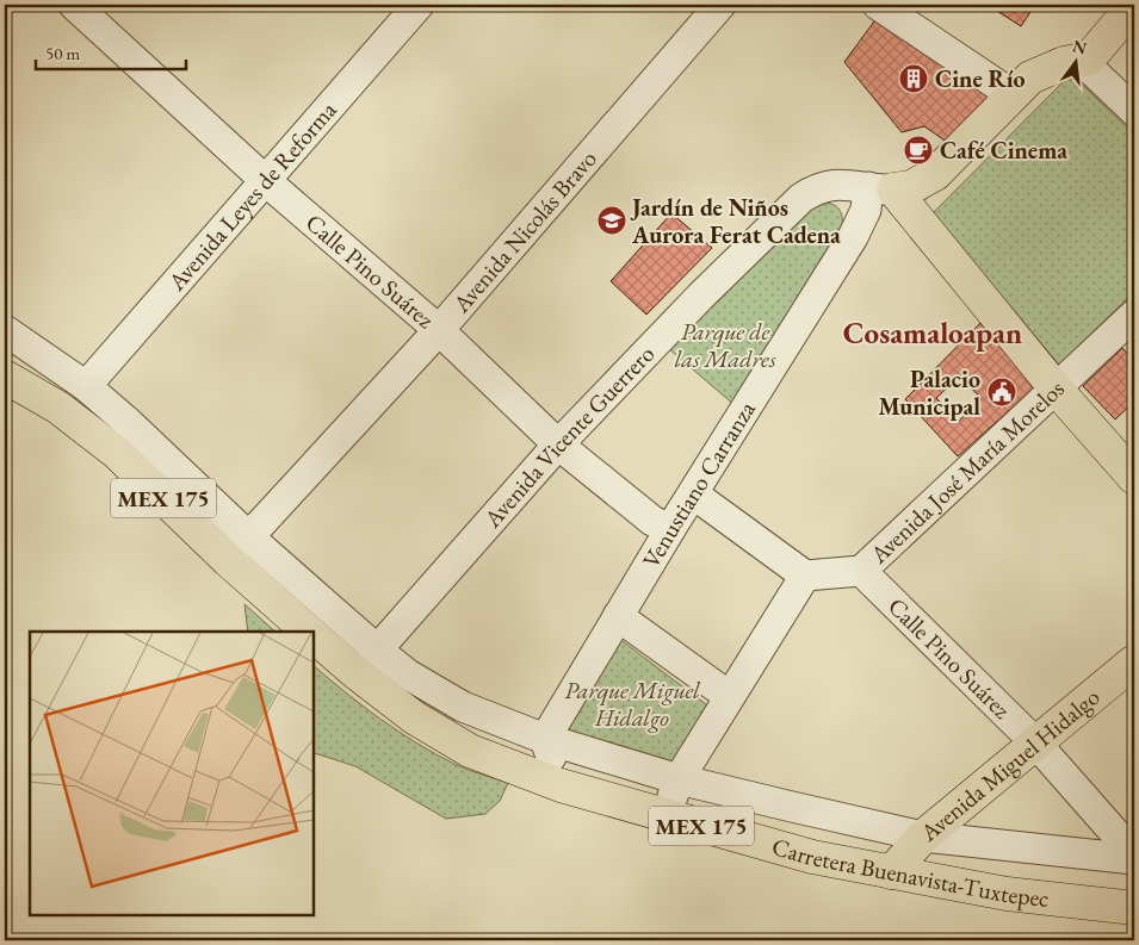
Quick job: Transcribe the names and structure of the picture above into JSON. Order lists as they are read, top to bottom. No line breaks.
{"streets":{"main road":["MEX 175","Avenida Miguel Hidalgo","Carretera Buenavista-Tuxtepec"],"street":["Avenida Leyes de Reforma","Avenida Nicolás Bravo","Calle Pino Suárez","Avenida Vicente Guerrero","Avenida José María Morelos","Venustiano Carranza"]},"crossings":[["Avenida Leyes de Reforma","Calle Pino Suárez"],["Avenida Nicolás Bravo","Calle Pino Suárez"],["Avenida Nicolás Bravo","Carretera Buenavista-Tuxtepec"],["Calle Pino Suárez","Avenida Vicente Guerrero"],["Calle Pino Suárez","Avenida José María Morelos"],["Calle Pino Suárez","Venustiano Carranza"],["Calle Pino Suárez","Avenida Miguel Hidalgo"],["Avenida Vicente Guerrero","Venustiano Carranza"],["Avenida Vicente Guerrero","Carretera Buenavista-Tuxtepec"],["Avenida Miguel Hidalgo","Carretera Buenavista-Tuxtepec"]],"districts":["Cosamaloapan"],"parks":["Parque de las Madres","Parque Miguel Hidalgo"],"places":{"building":["Cine Río"],"cafe":["Café Cinema"],"school or university":["Jardín de Niños Aurora Ferat Cadena"],"public building":["Palacio Municipal"]},"scale_bar":"50 m","north":"top"}
